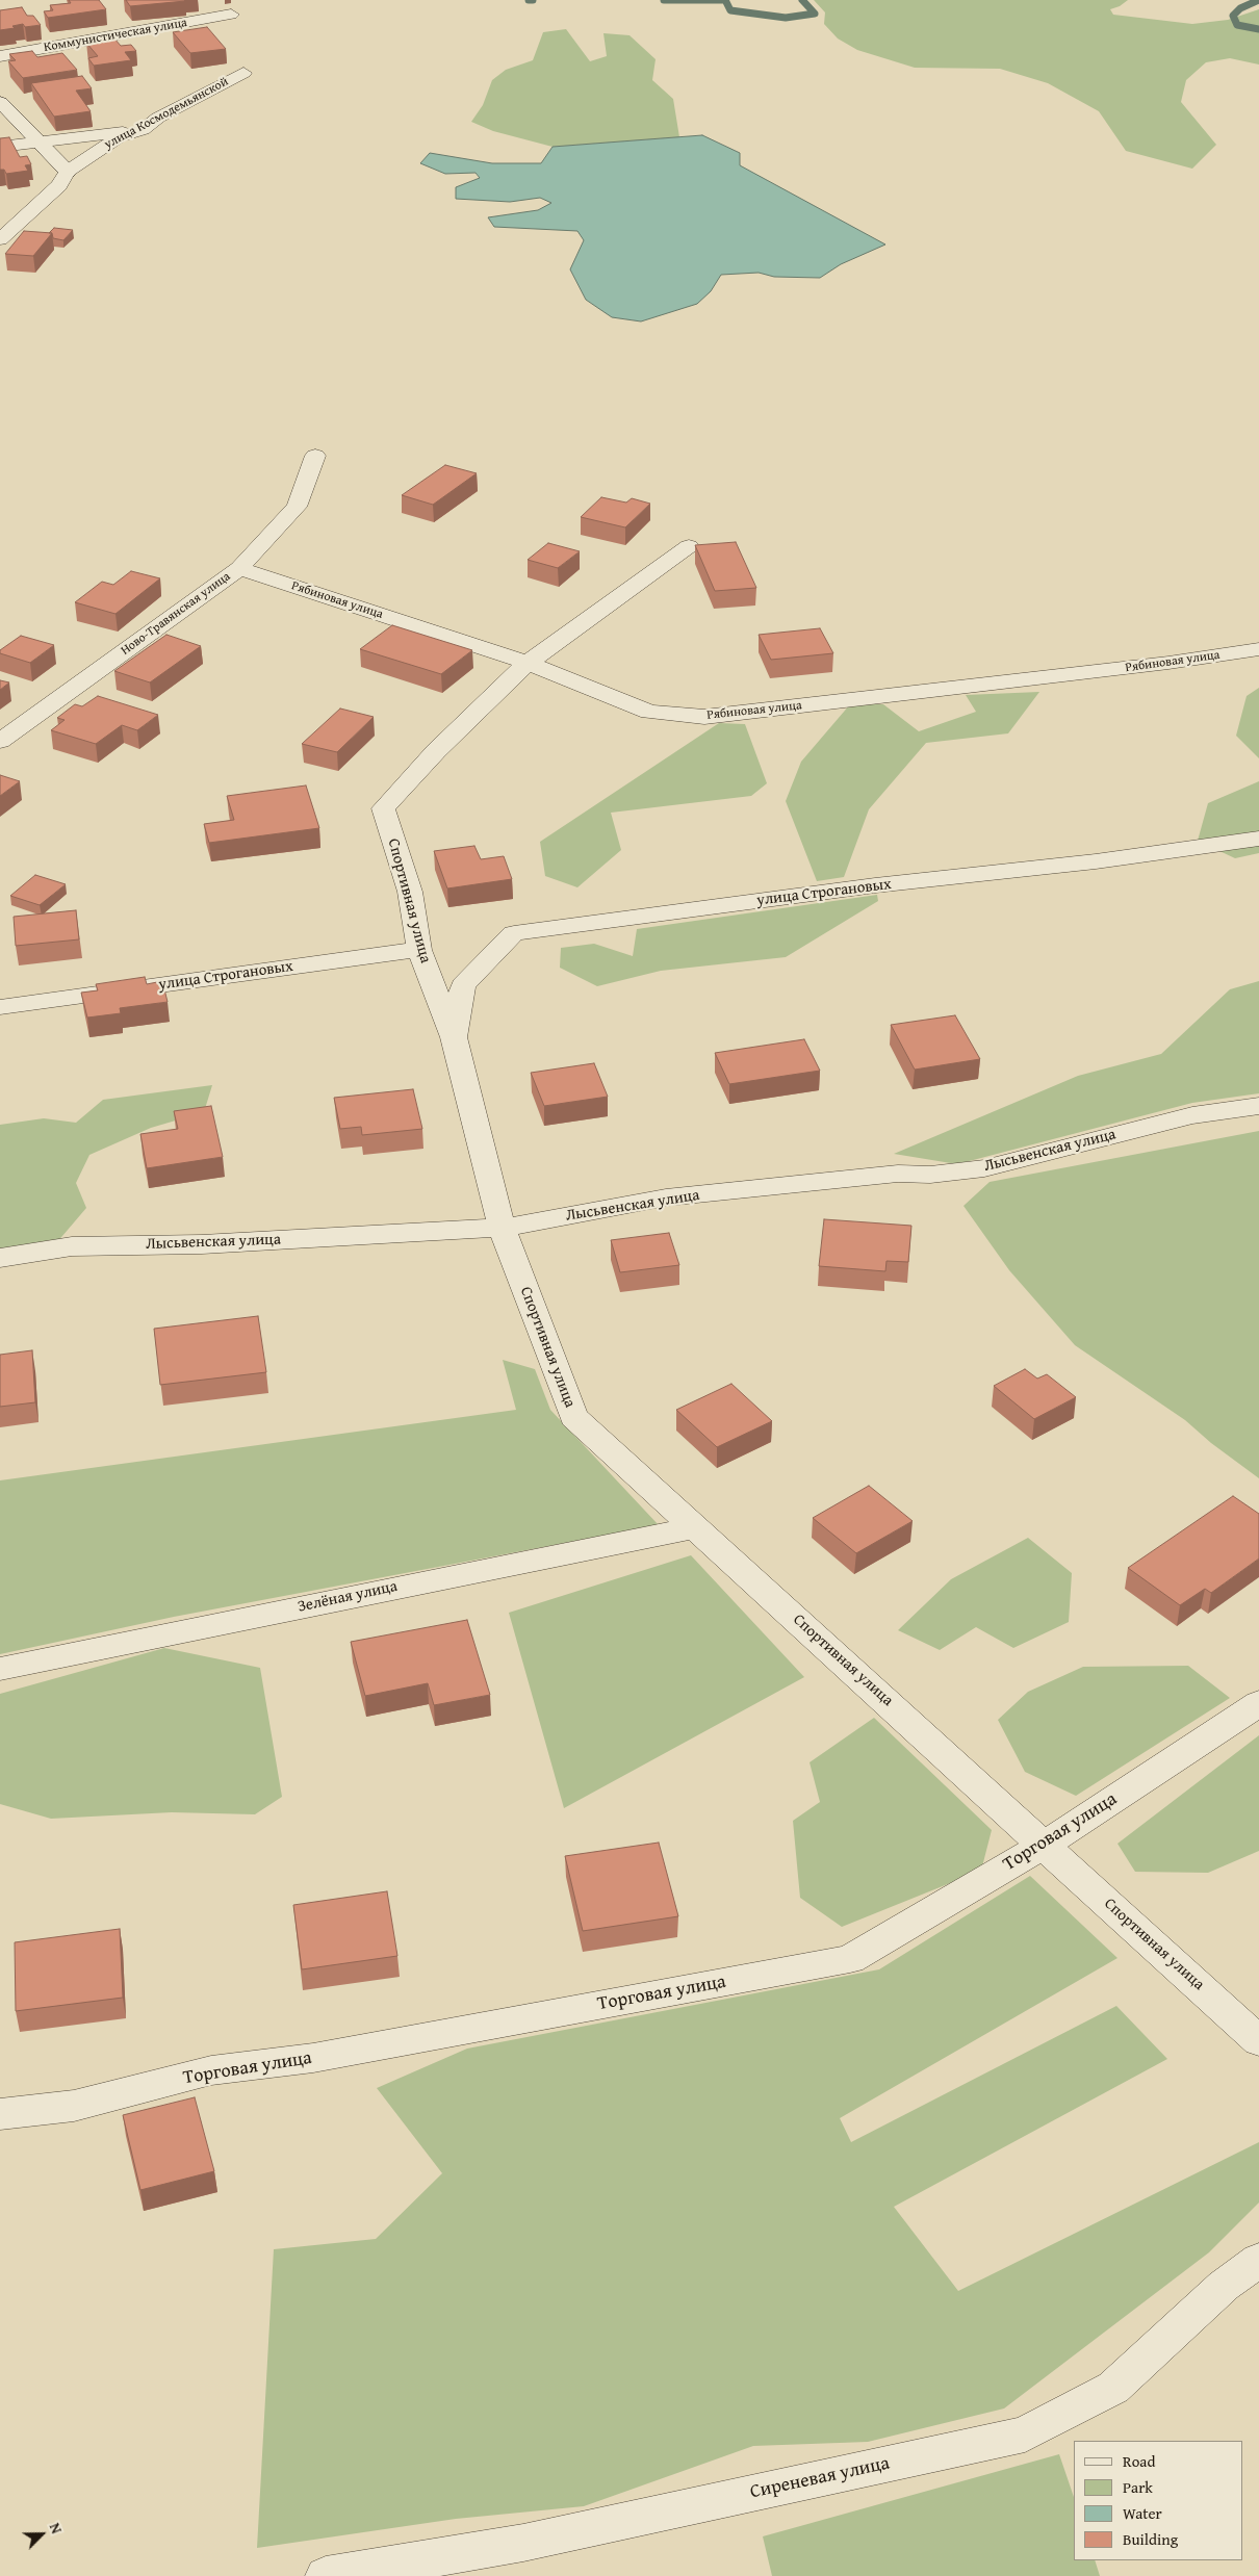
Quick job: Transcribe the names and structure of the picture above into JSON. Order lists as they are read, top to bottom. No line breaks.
{"streets":{"street":["Коммунистическая улица","улица Космодемьянской","Рябиновая улица","Ново-Травянская улица","улица Строгановых","Спортивная улица","Лысьвенская улица","Зелёная улица","Торговая улица","Сиреневая улица"]},"crossings":[["Рябиновая улица","Ново-Травянская улица"],["Рябиновая улица","Спортивная улица"],["улица Строгановых","Спортивная улица"],["Спортивная улица","Лысьвенская улица"],["Спортивная улица","Зелёная улица"],["Спортивная улица","Торговая улица"]],"legend":["Road","Park","Water","Building"],"north":"top right"}
